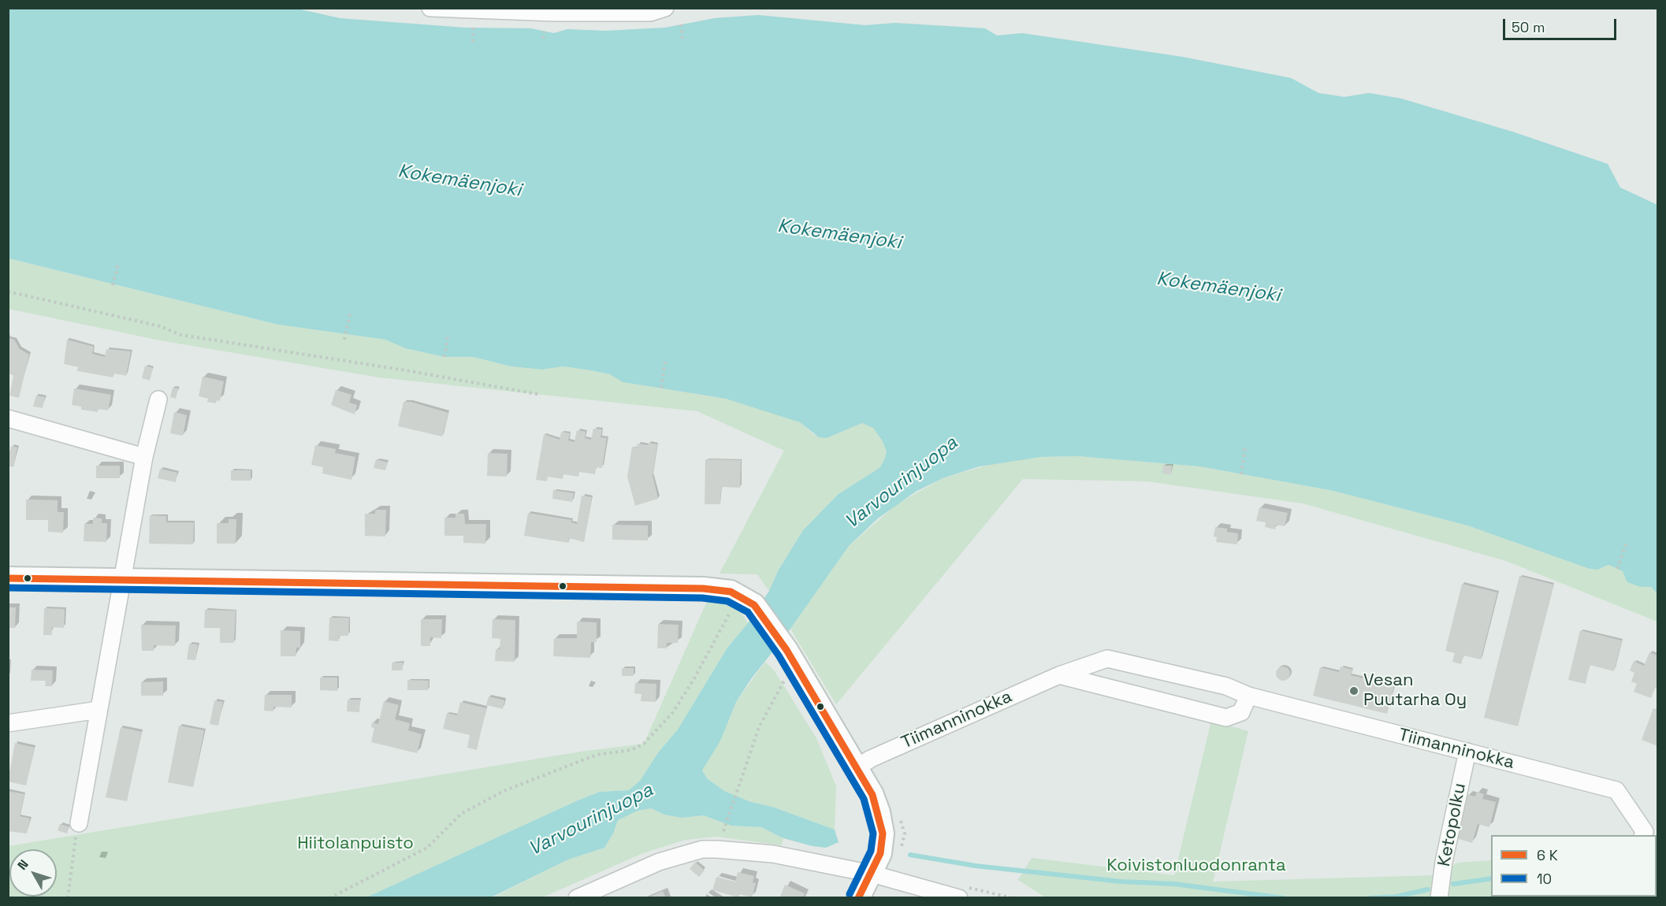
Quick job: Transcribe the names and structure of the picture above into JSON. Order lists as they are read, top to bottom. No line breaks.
{"streets":{"street":["Tiimanninokka","Ketopolku"]},"crossings":[["Tiimanninokka","Ketopolku"]],"water":["Kokemäenjoki","Varvourinjuopa"],"parks":["Hiitolanpuisto","Koivistonluodonranta"],"places":["Vesan Puutarha Oy"],"lines":["transit line 10"],"legend":["6 K","10"],"scale_bar":"50 m","north":"top left"}
